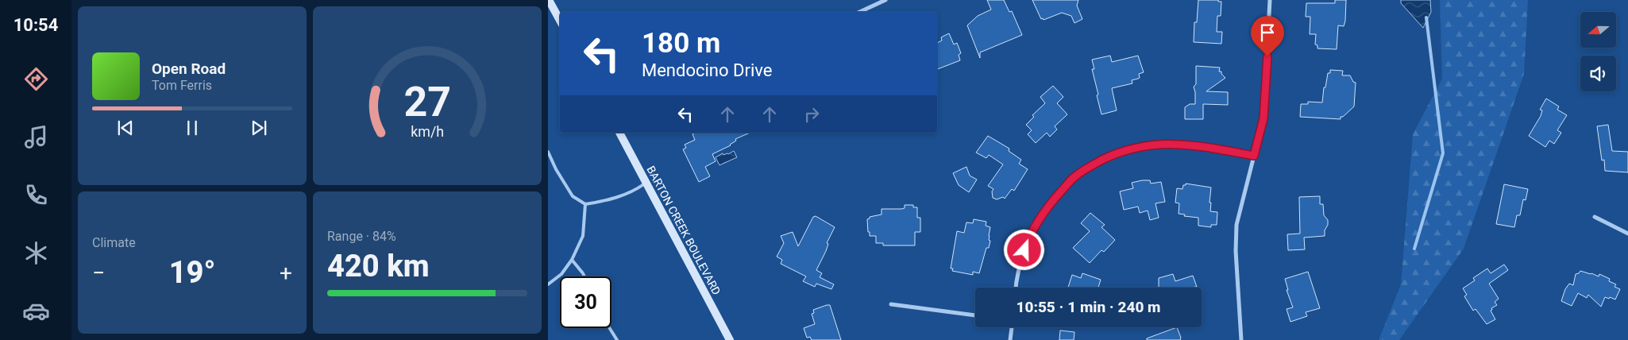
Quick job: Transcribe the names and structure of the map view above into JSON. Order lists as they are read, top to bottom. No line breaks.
{"streets":{"street":["BARTON CREEK BOULEVARD"]},"north":"left","page":{"tabs":"10:54","turn":["180 m","Mendocino Drive"],"song":["Open Road","Tom Ferris"],"tile":["Climate",["Range · 84%","420 km"]],"heat":["−","19°","+"],"limit":"30","trip":"10:55 · 1 min · 240 m","gauge":["27","km/h"]}}
